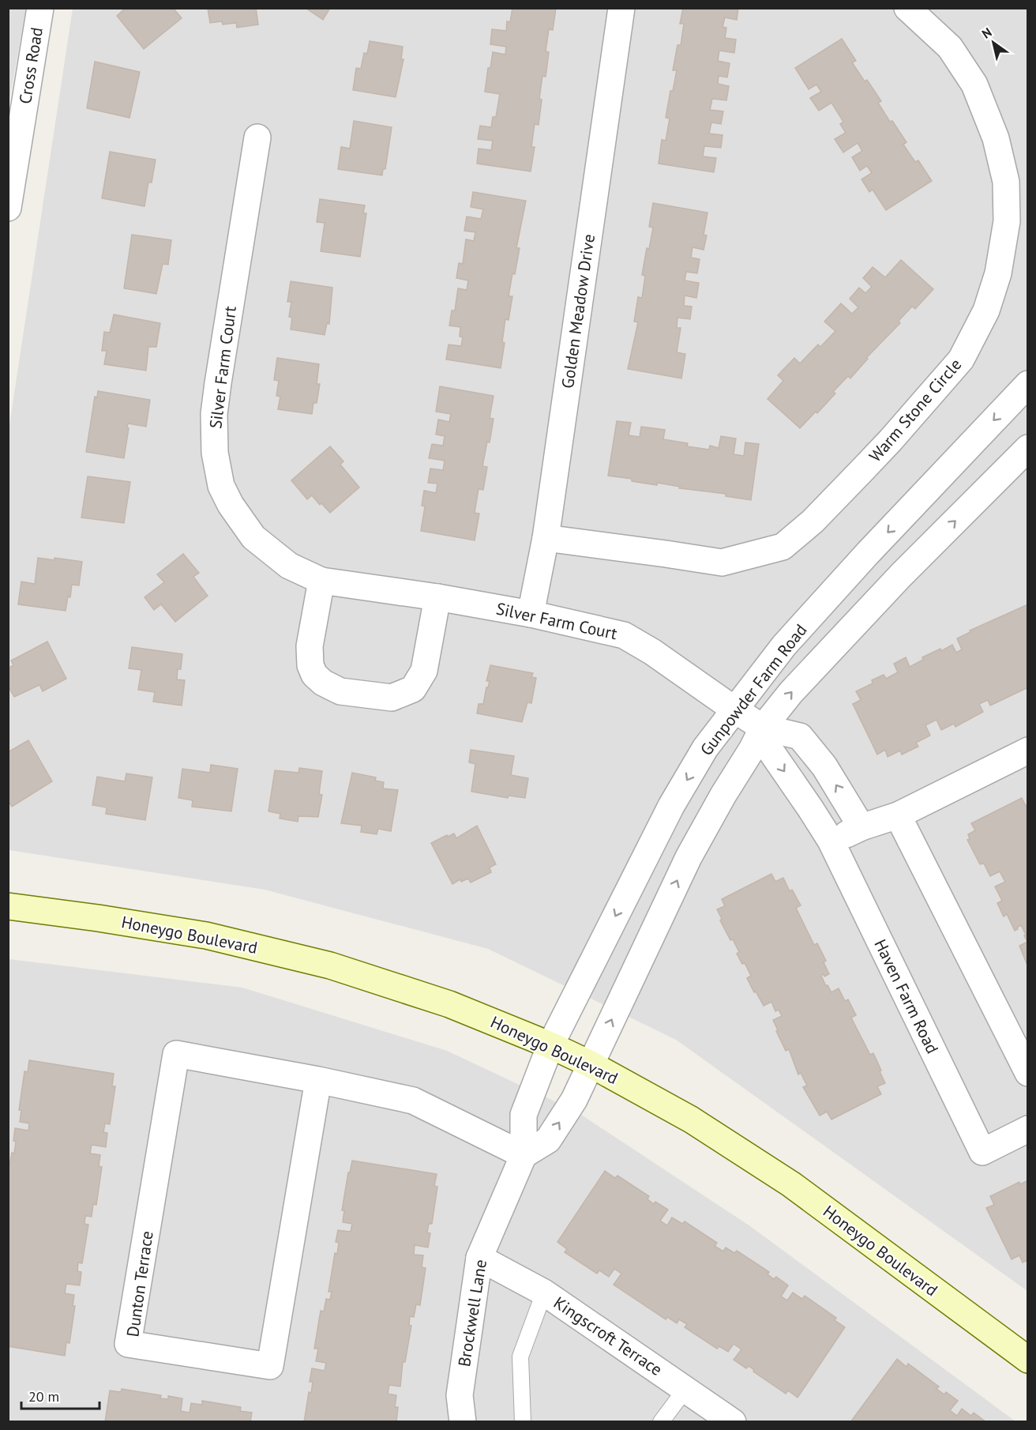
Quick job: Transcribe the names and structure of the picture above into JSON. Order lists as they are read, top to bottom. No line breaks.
{"streets":{"main road":["Honeygo Boulevard"],"street":["Cross Road","Golden Meadow Drive","Silver Farm Court","Warm Stone Circle","Gunpowder Farm Road","Haven Farm Road","Dunton Terrace","Brockwell Lane","Kingscroft Terrace"]},"crossings":[["Golden Meadow Drive","Silver Farm Court"],["Golden Meadow Drive","Warm Stone Circle"],["Silver Farm Court","Gunpowder Farm Road"],["Silver Farm Court","Haven Farm Road"],["Gunpowder Farm Road","Honeygo Boulevard"],["Gunpowder Farm Road","Haven Farm Road"],["Gunpowder Farm Road","Brockwell Lane"],["Honeygo Boulevard","Brockwell Lane"],["Dunton Terrace","Brockwell Lane"],["Brockwell Lane","Kingscroft Terrace"]],"scale_bar":"20 m","north":"top left"}
